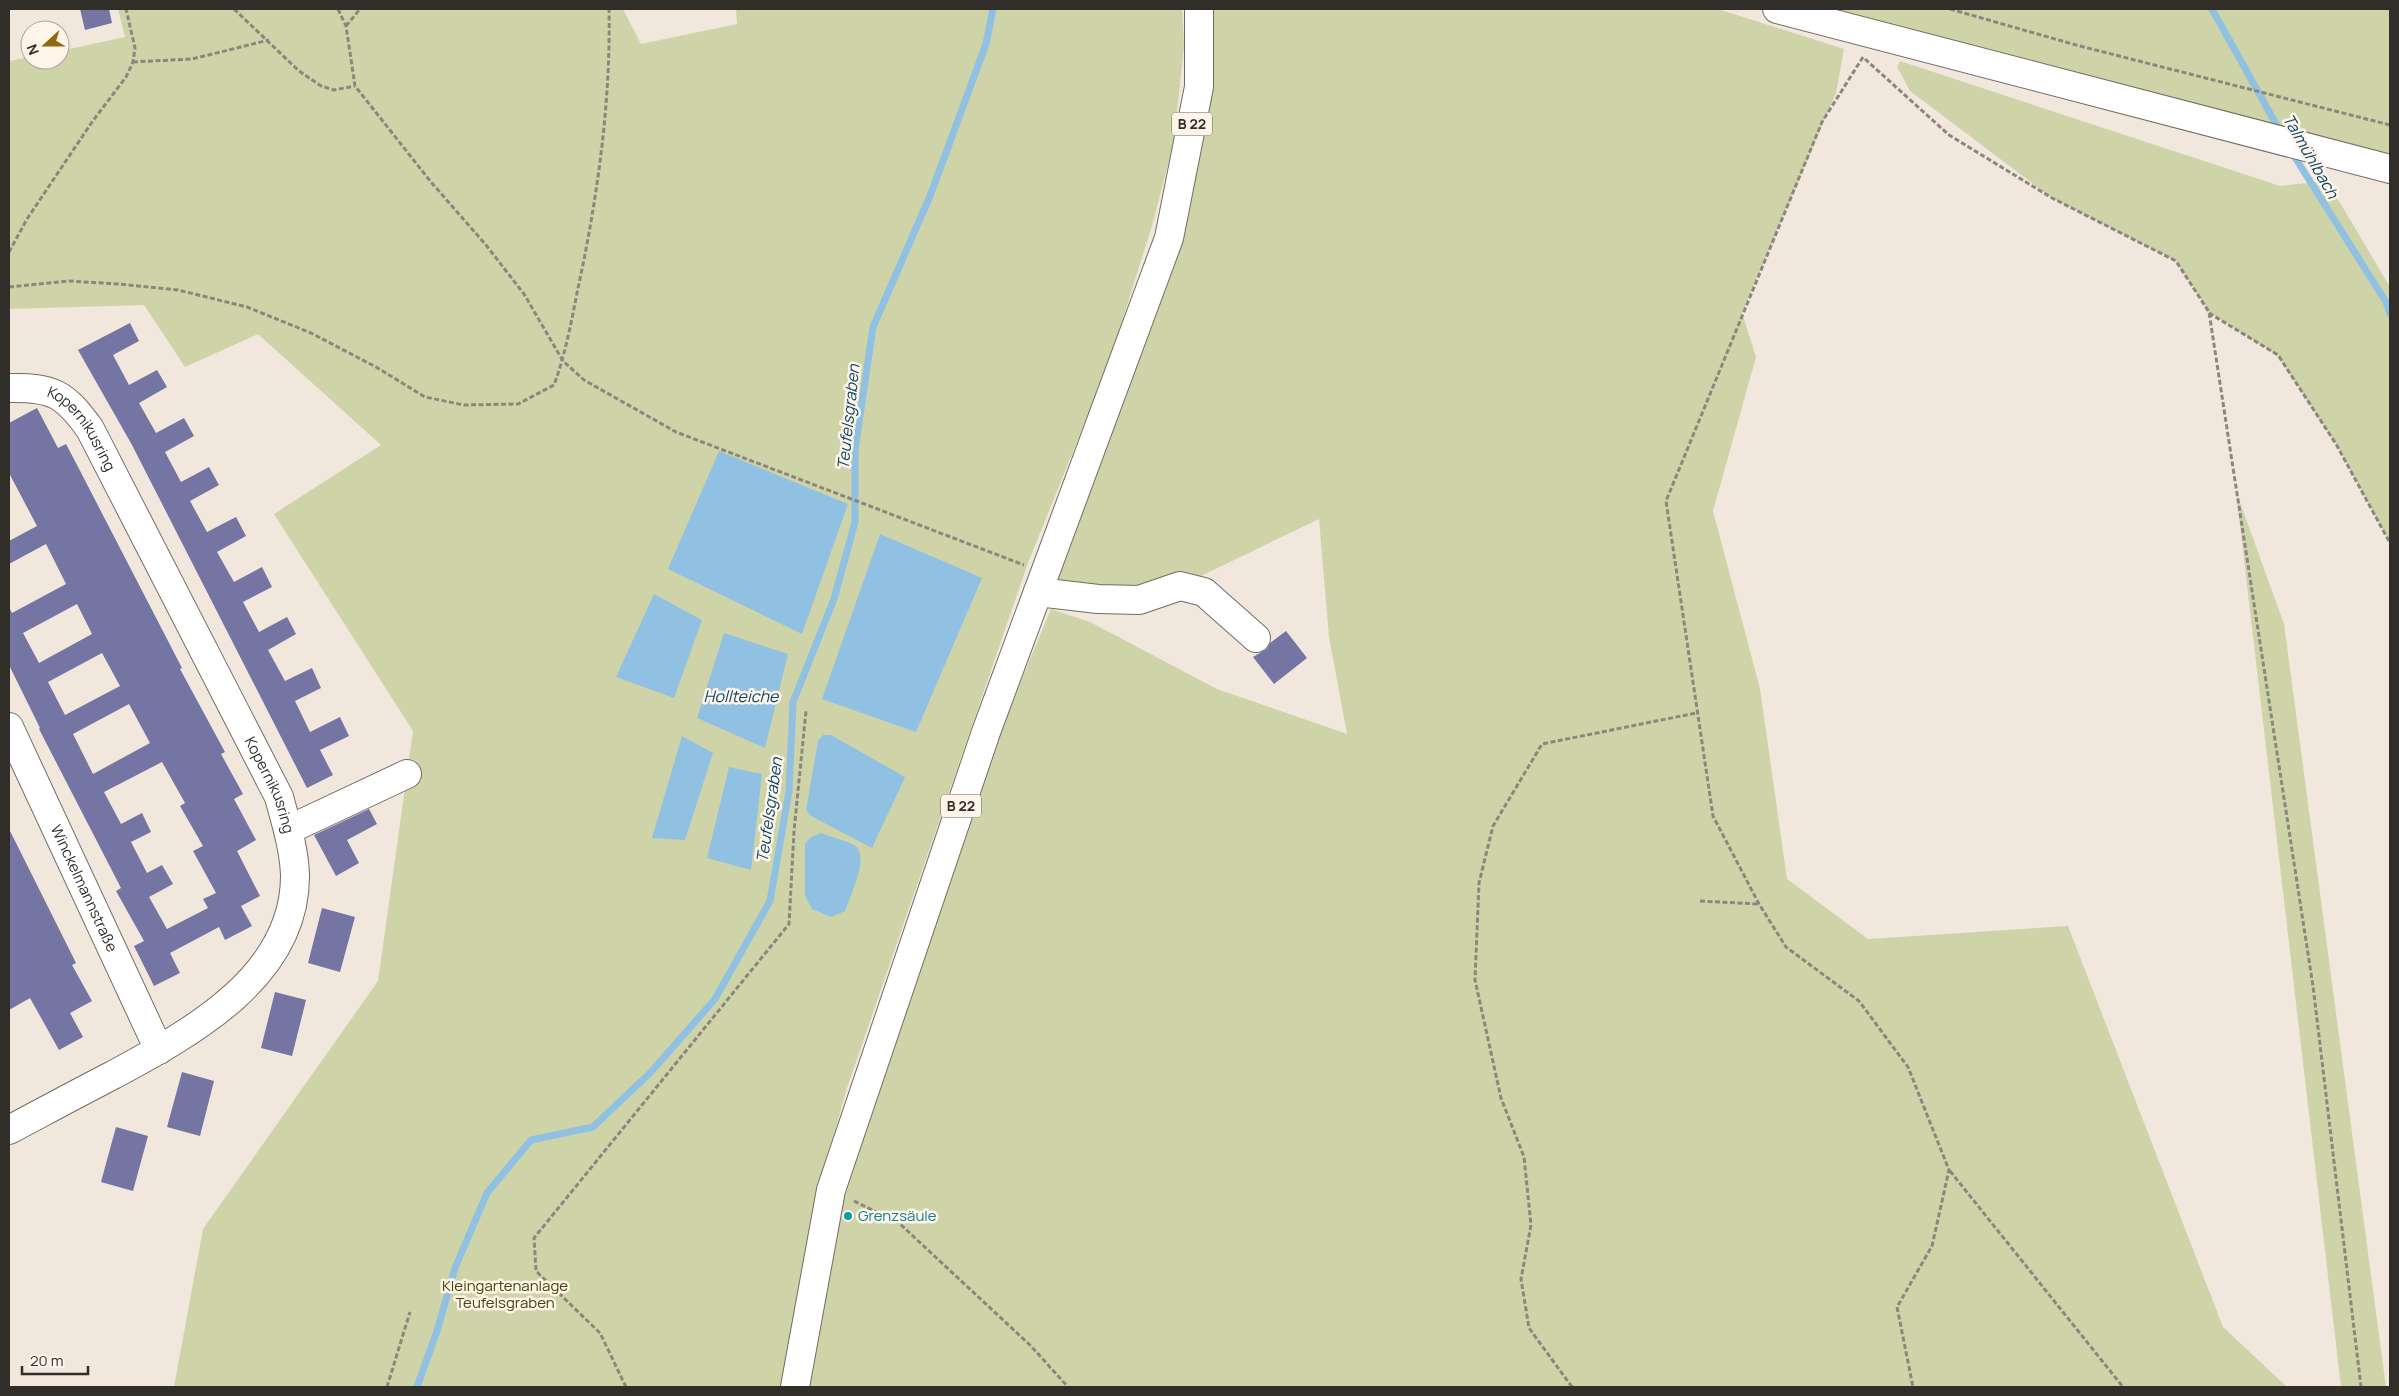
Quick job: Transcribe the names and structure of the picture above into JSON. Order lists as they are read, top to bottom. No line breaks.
{"streets":{"main road":["B 22","Kopernikusring","Winckelmannstraße"]},"crossings":[["Kopernikusring","Winckelmannstraße"]],"water":["Talmühlbach","Teufelsgraben","Hollteiche"],"parks":["Kleingartenanlage Teufelsgraben"],"places":["Grenzsäule"],"scale_bar":"20 m","north":"left"}
